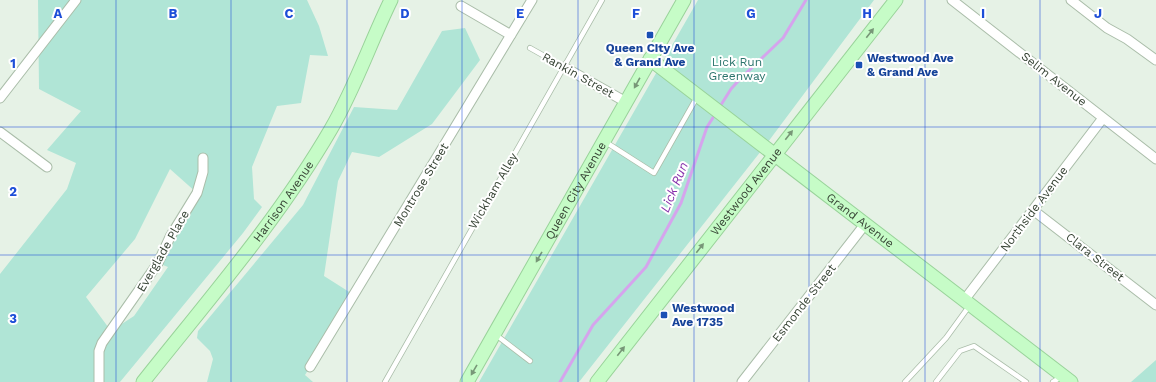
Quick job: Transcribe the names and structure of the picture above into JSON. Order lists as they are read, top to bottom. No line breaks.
{"streets":{"main road":["Westwood Avenue","Queen City Avenue","Harrison Avenue","Grand Avenue"],"street":["Rankin Street","Selim Avenue","Montrose Street","Northside Avenue","Everglade Place","Clara Street","Esmonde Street"],"lane":["Wickham Alley"]},"crossings":[["Rankin Street","Wickham Alley"],["Rankin Street","Queen City Avenue"],["Selim Avenue","Northside Avenue"],["Westwood Avenue","Grand Avenue"],["Queen City Avenue","Grand Avenue"],["Northside Avenue","Grand Avenue"],["Northside Avenue","Clara Street"],["Grand Avenue","Esmonde Street"]],"one_way":["Westwood Avenue","Queen City Avenue"],"water":["Lick Run"],"parks":["Lick Run Greenway"],"places":{"transit":["Queen City Ave & Grand Ave","Westwood Ave & Grand Ave","Westwood Ave 1735"]},"grid":{"columns":["A","B","C","D","E","F","G","H","I","J"],"rows":["1","2","3"]}}
